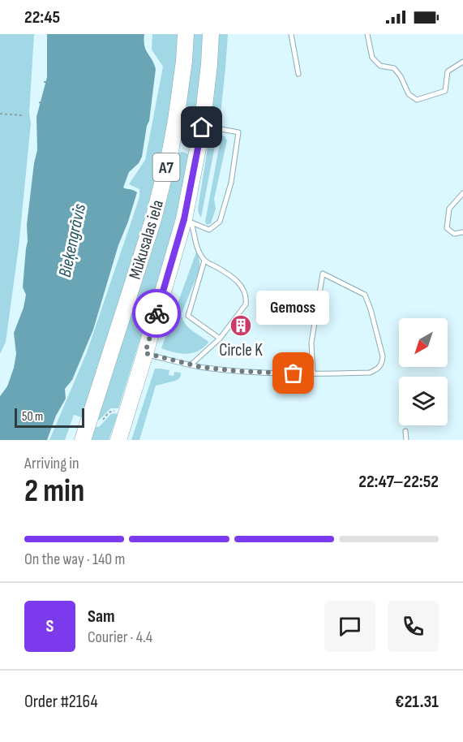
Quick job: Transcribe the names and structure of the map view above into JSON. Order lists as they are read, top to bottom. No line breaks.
{"streets":{"highway":["A7","Mūkusalas iela"]},"water":["Bieķengrāvis"],"places":{"building":["Circle K"],"other":["Gemoss"]},"scale_bar":"50 m","north":"bottom left","page":{"status":"22:45","bubble":"Gemoss","scale":"50 m","heading":["2 min","Arriving in","22:47–22:52"],"panel":["Sam","Courier · 4.4","Order #2164","€21.31"],"bar":"On the way · 140 m","round":"S"}}
